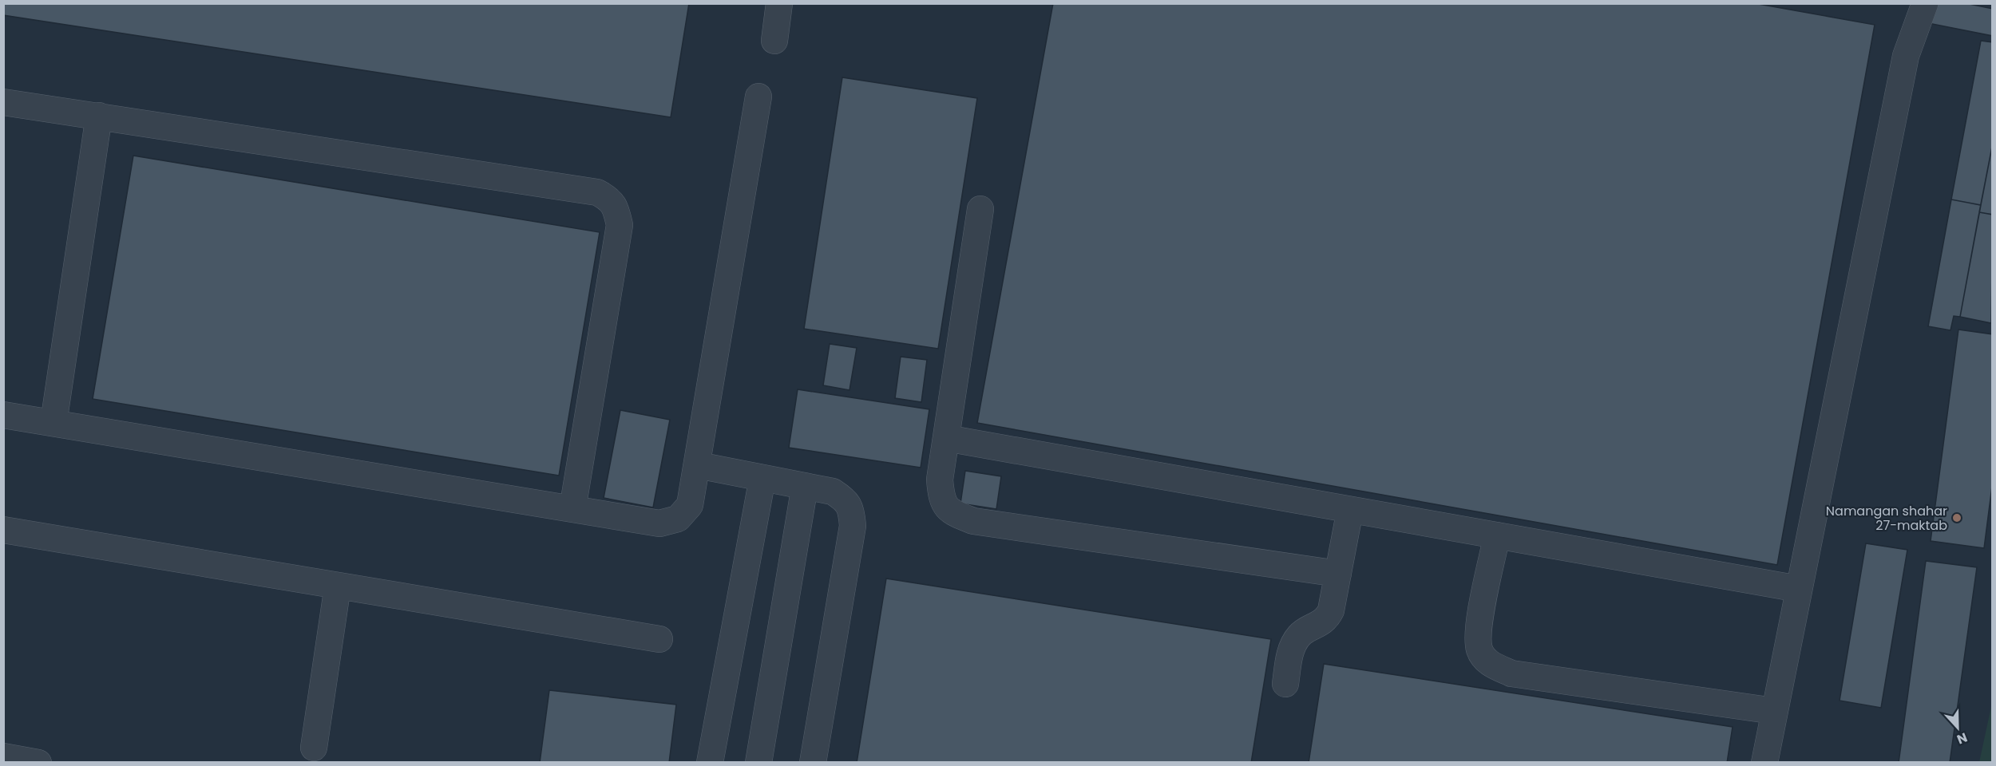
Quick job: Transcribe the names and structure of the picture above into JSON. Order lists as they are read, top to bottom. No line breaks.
{"places":["Namangan shahar 27-maktab"],"north":"bottom"}
